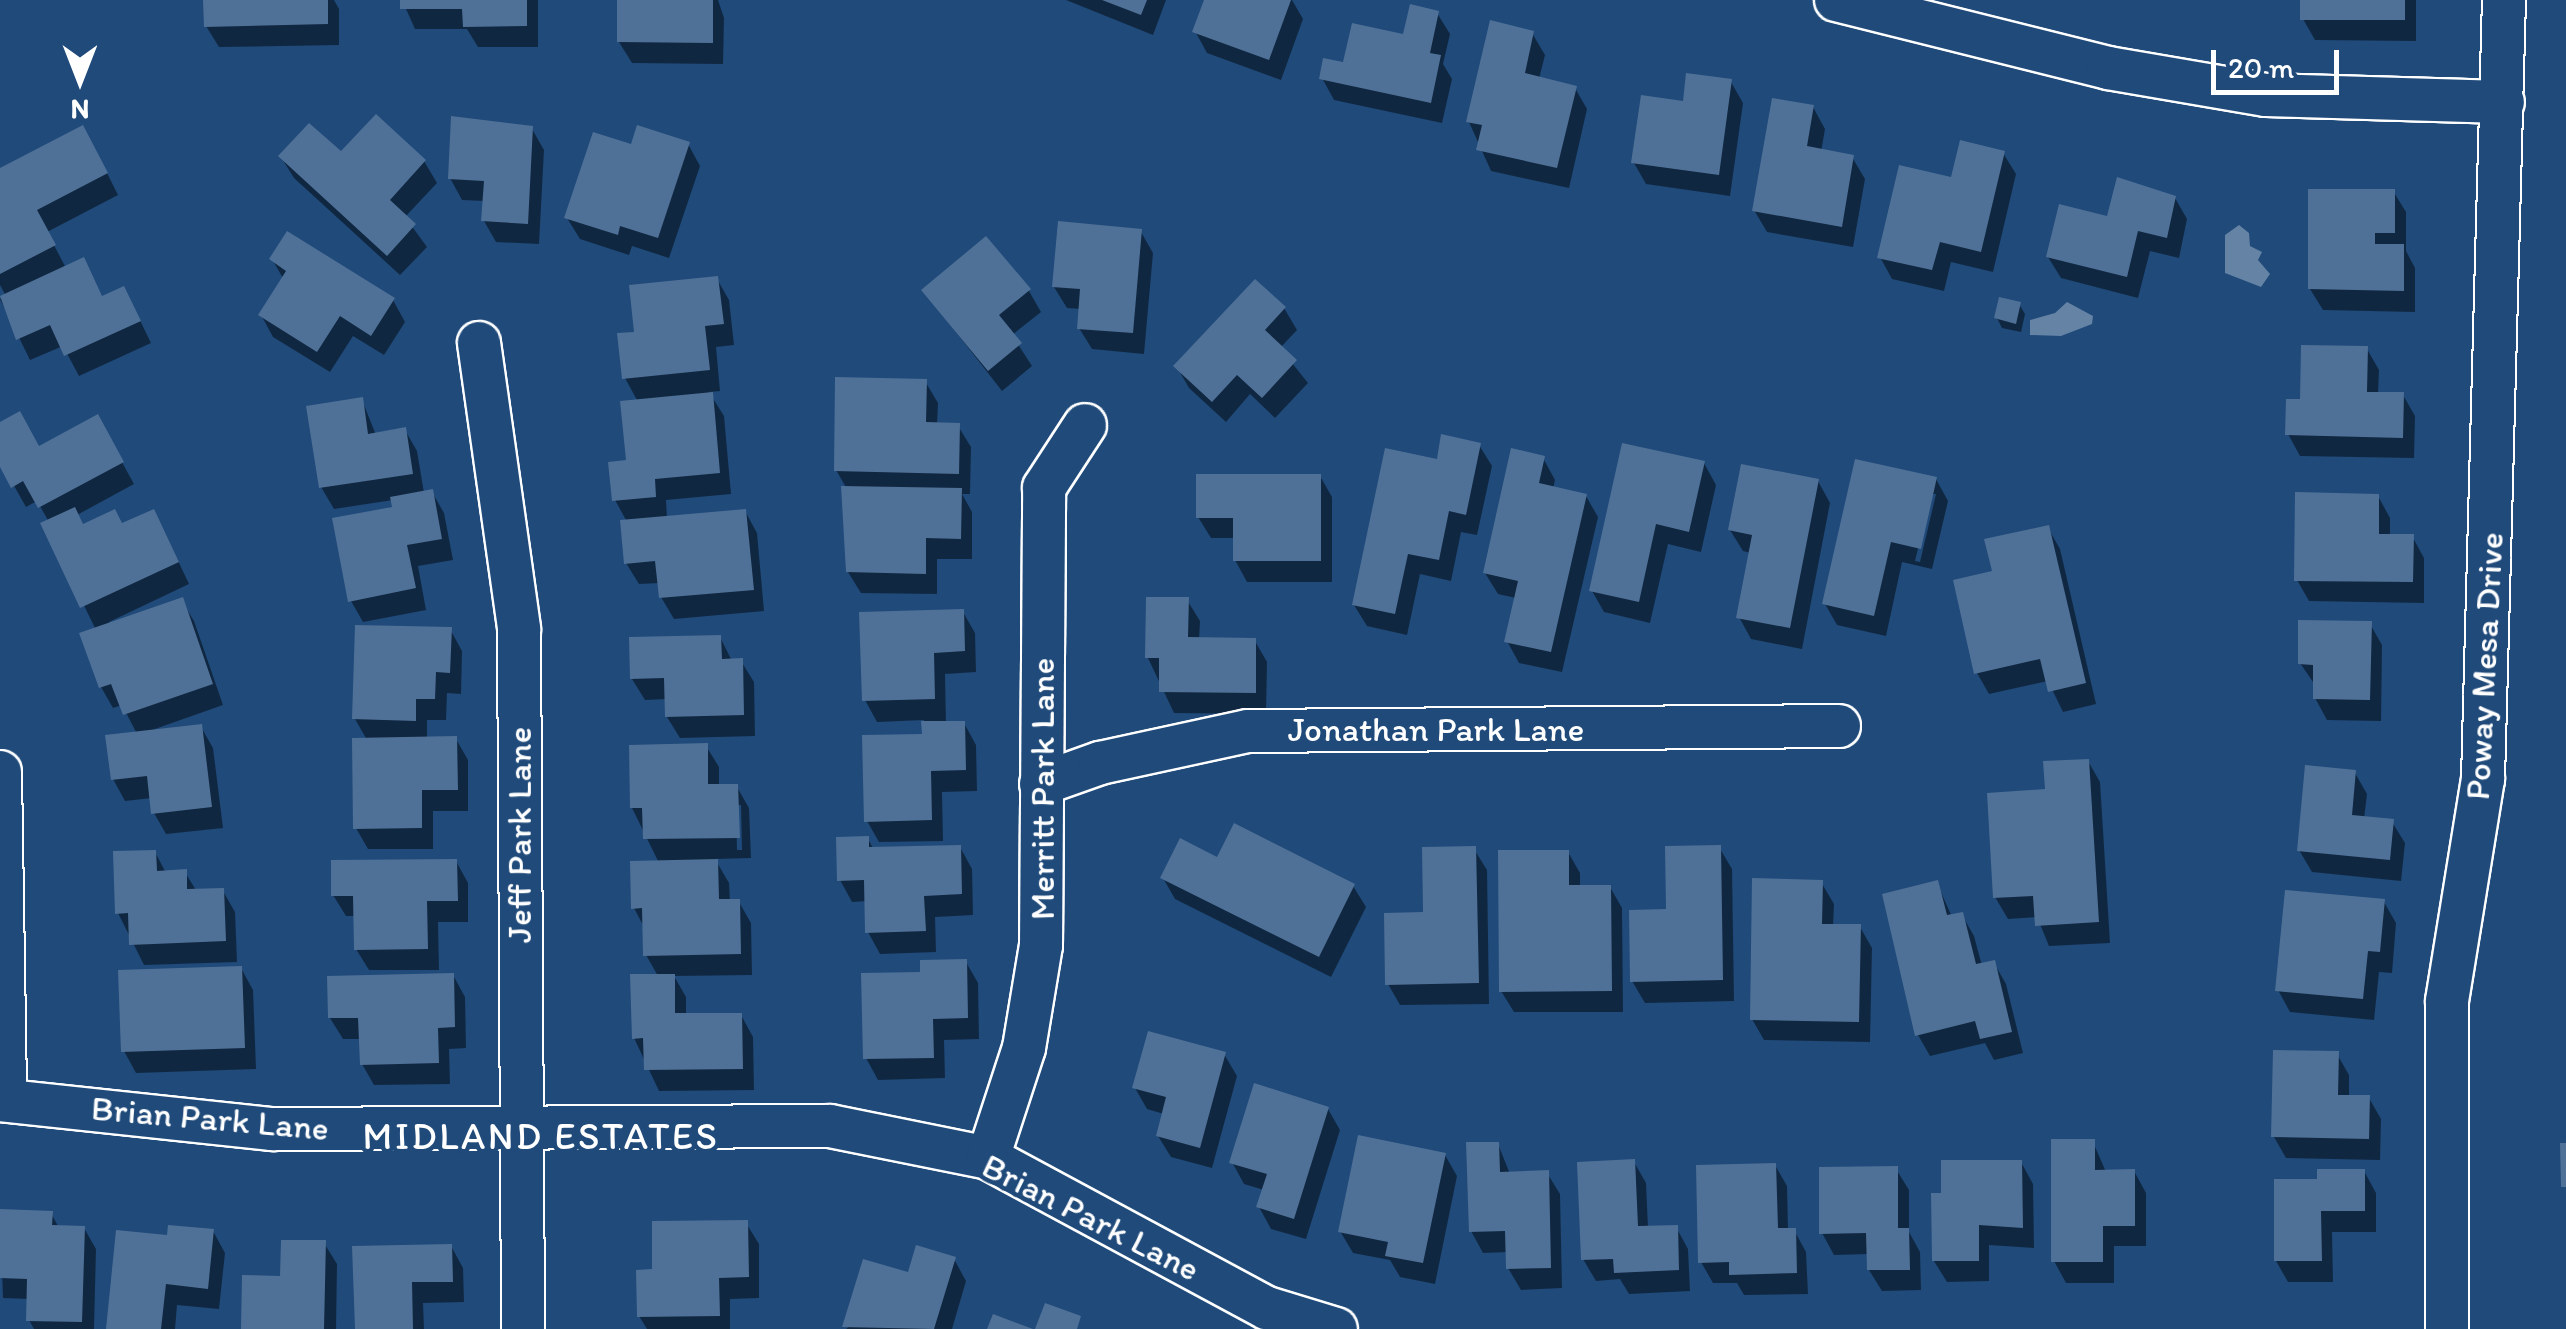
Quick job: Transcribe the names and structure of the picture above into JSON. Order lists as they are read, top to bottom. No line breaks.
{"streets":{"street":["Poway Mesa Drive","Jonathan Park Lane","Merritt Park Lane","Jeff Park Lane","Brian Park Lane"]},"crossings":[["Jonathan Park Lane","Merritt Park Lane"],["Merritt Park Lane","Brian Park Lane"],["Jeff Park Lane","Brian Park Lane"]],"districts":["MIDLAND ESTATES"],"scale_bar":"20 m","north":"bottom"}
